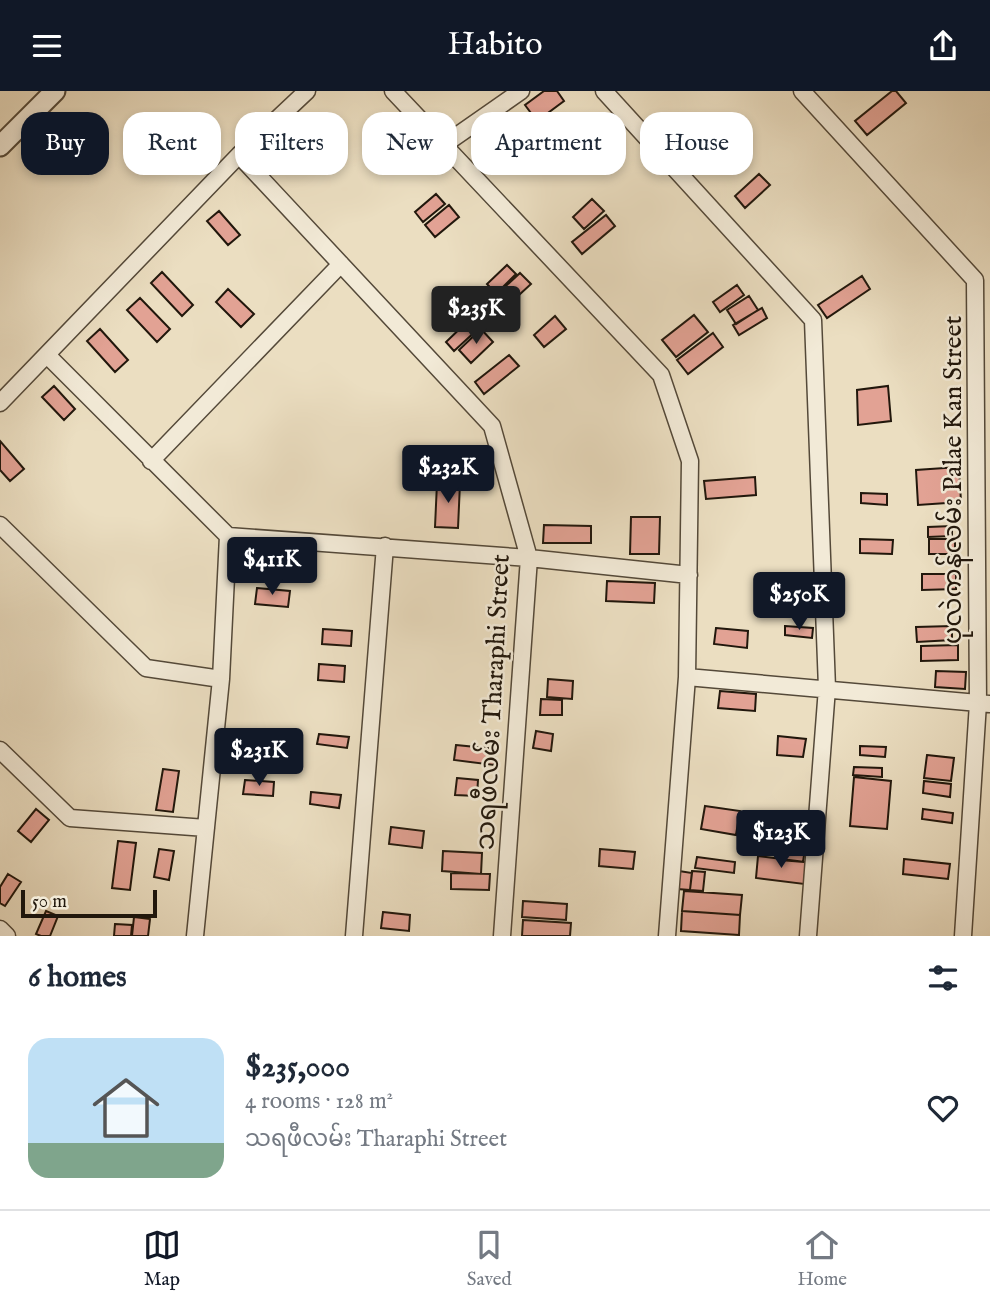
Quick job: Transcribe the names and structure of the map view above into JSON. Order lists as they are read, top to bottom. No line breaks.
{"streets":{"street":["ပုလဲကန်လမ်း Palae Kan Street","သရဖီလမ်း Tharaphi Street"]},"scale_bar":"50 m","page":{"header":"Habito","chip":["Buy","Rent","Filters","New","Apartment","House"],"price":["$235K","$232K","$411K","$250K","$231K","$123K"],"scale":"50 m","heading":"6 homes","list":[{"name":"$235,000","note":"4 rooms · 128 m² · သရဖီလမ်း Tharaphi Street"}],"tabs":["Map","Saved","Home"]}}
